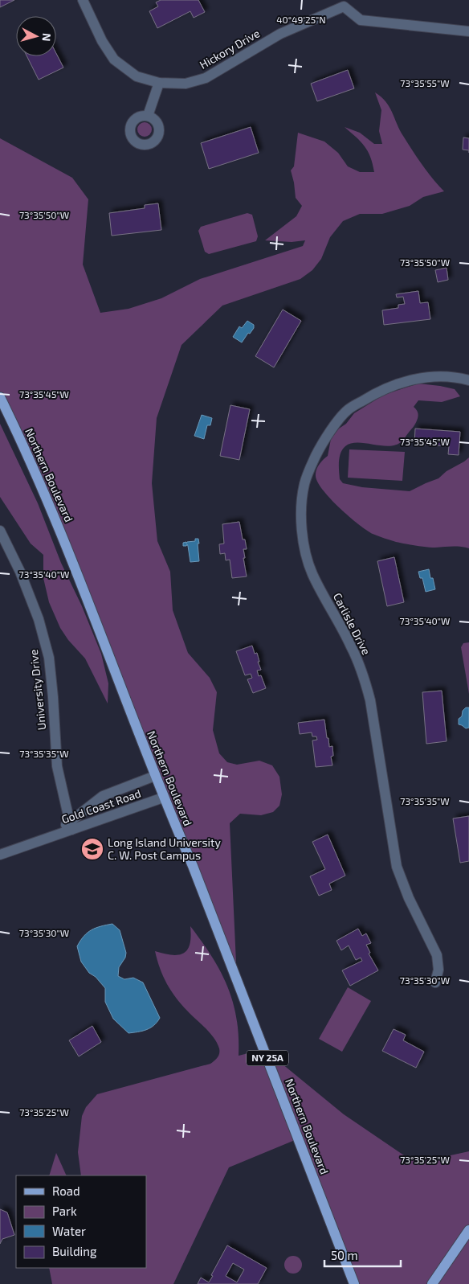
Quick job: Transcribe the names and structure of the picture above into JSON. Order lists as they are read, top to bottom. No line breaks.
{"streets":{"main road":["Northern Boulevard","NY 25A"],"street":["Hickory Drive","Carlisle Drive","University Drive","Gold Coast Road"]},"crossings":[["Northern Boulevard","Gold Coast Road"],["University Drive","Gold Coast Road"]],"places":{"school or university":["Long Island University C. W. Post Campus"]},"legend":["Road","Park","Water","Building"],"scale_bar":"50 m","north":"right","coordinates":["40°49'25\"N","73°35'55\"W","73°35'50\"W","73°35'45\"W","73°35'40\"W","73°35'35\"W","73°35'30\"W","73°35'25\"W"]}
